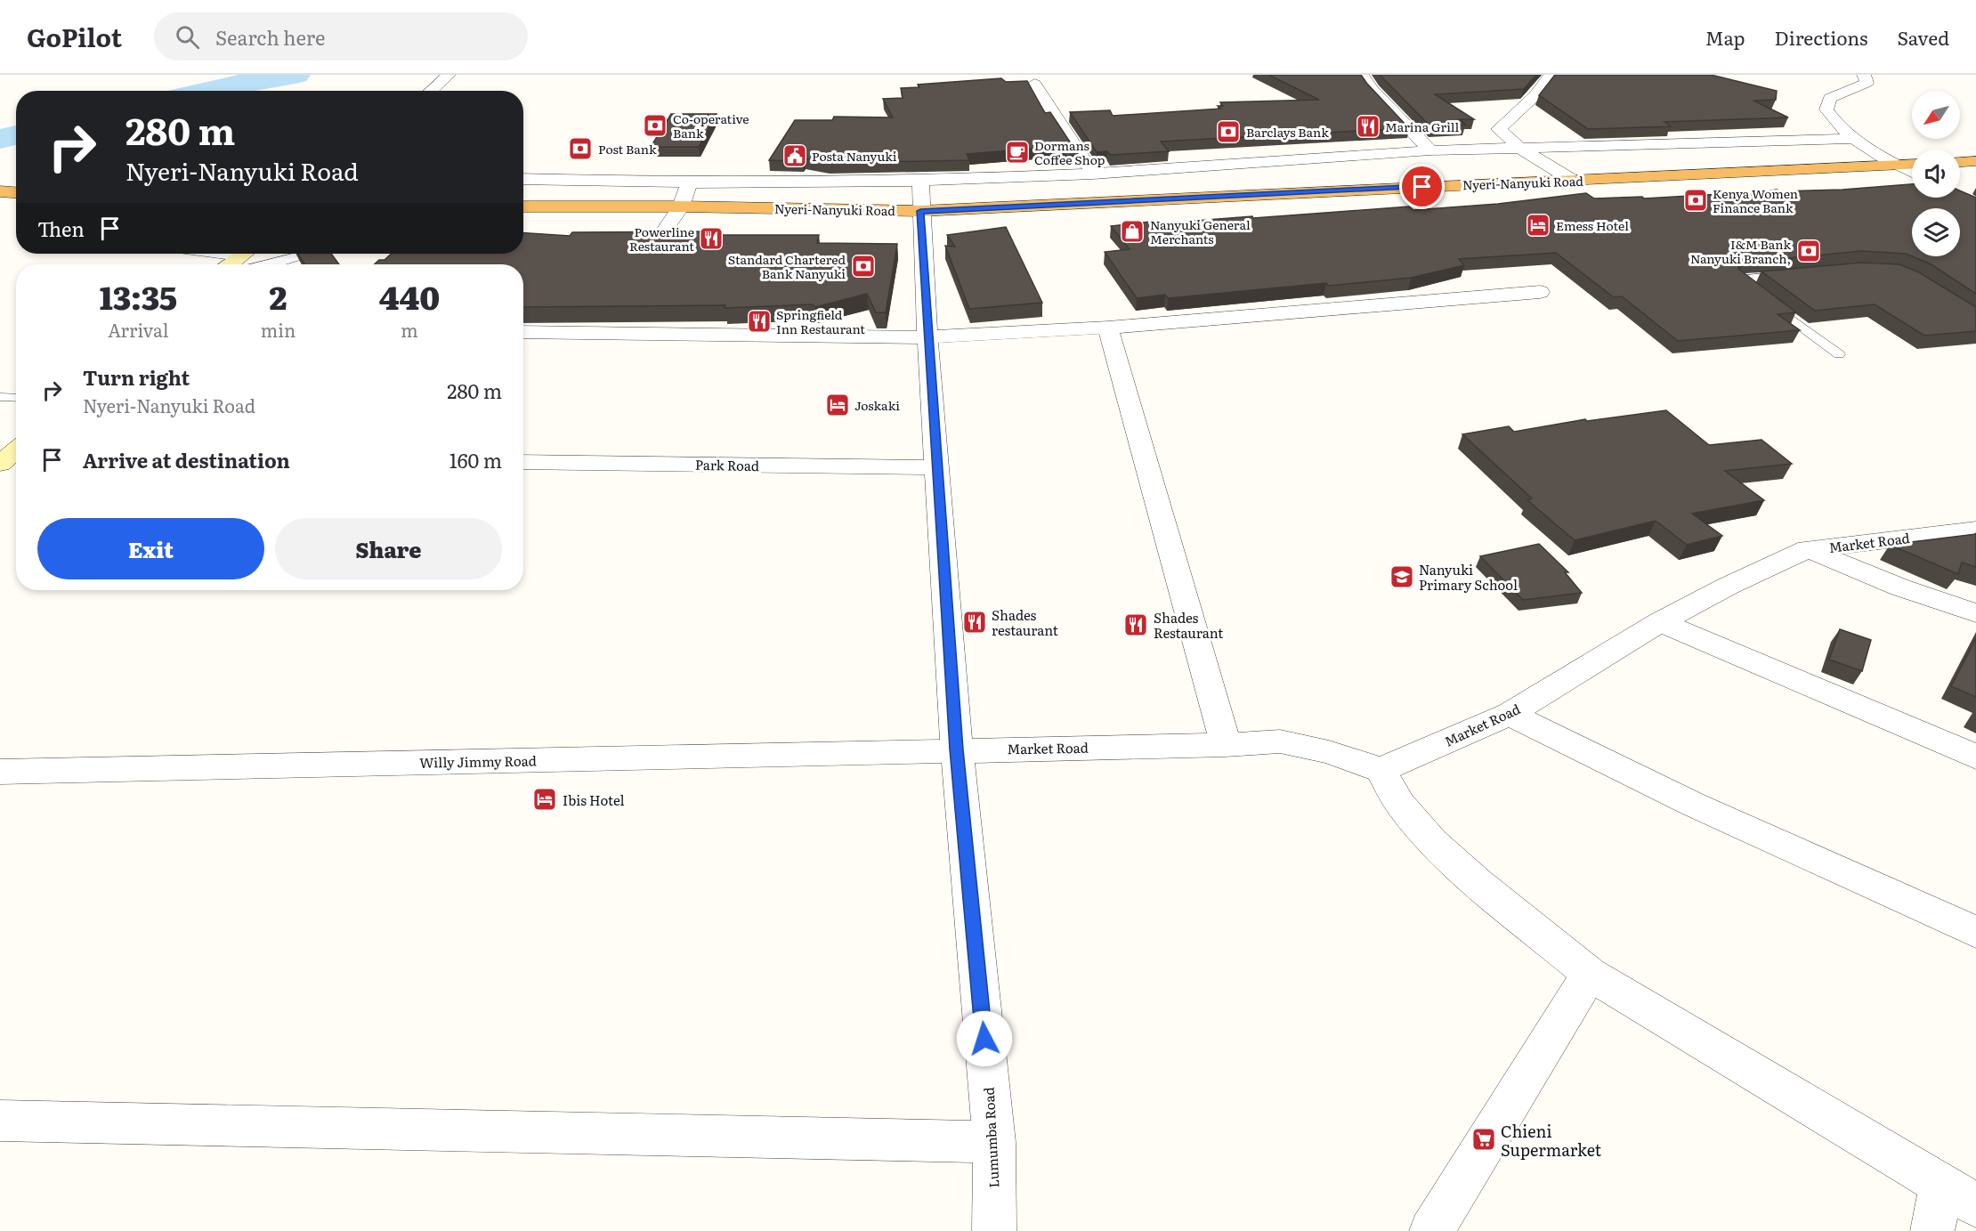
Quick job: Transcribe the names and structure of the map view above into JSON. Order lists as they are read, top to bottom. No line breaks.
{"streets":{"highway":["Nyeri-Nanyuki Road"],"street":["Park Road","Market Road","Willy Jimmy Road","Lumumba Road"]},"crossings":[["Nyeri-Nanyuki Road","Lumumba Road"],["Park Road","Lumumba Road"],["Market Road","Willy Jimmy Road"],["Market Road","Lumumba Road"],["Willy Jimmy Road","Lumumba Road"]],"places":{"bank":["Co-operative Bank","Barclays Bank","Post Bank","Kenya Women Finance Bank","I&M Bank Nanyuki Branch,","Standard Chartered Bank Nanyuki"],"restaurant":["Marina Grill","Powerline Restaurant","Springfield Inn Restaurant","Shades restaurant","Shades Restaurant"],"cafe":["Dormans Coffee Shop"],"public building":["Posta Nanyuki"],"hotel":["Emess Hotel","Joskaki","Ibis Hotel"],"shop":["Nanyuki General Merchants"],"school or university":["Nanyuki Primary School"],"supermarket":["Chieni Supermarket"]},"north":"bottom left","page":{"header":"GoPilot","search":"Search here","nav":["Map","Directions","Saved"],"turn":["280 m","Nyeri-Nanyuki Road"],"then":"Then","eta":["13:35","Arrival","2","min","440","m"],"list":[{"name":"Turn right","note":"Nyeri-Nanyuki Road","value":"280 m"},{"name":"Arrive at destination","value":"160 m"}],"buttons":["Exit","Share"]}}
